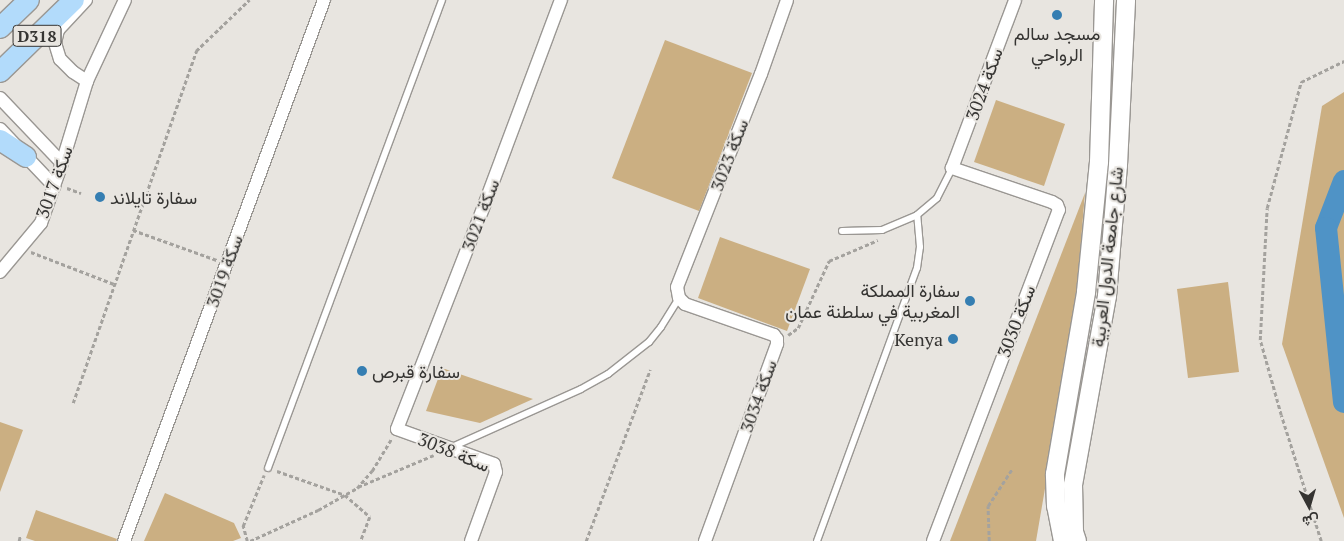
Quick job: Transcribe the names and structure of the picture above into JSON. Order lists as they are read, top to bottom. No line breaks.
{"streets":{"main road":["D318","شارع جامعة الدول العربية"],"street":["سكة 3024","سكة 3023","سكة 3017","سكة 3021","سكة 3019","سكة 3030","سكة 3034","سكة 3038"]},"crossings":[["سكة 3024","سكة 3030"],["سكة 3023","سكة 3034"],["سكة 3021","سكة 3038"]],"places":["مسجد سالم الرواحي","سفارة تايلاند","سفارة المملكة المغربية في سلطنة عمان","Kenya","سفارة قبرص"],"north":"bottom"}
